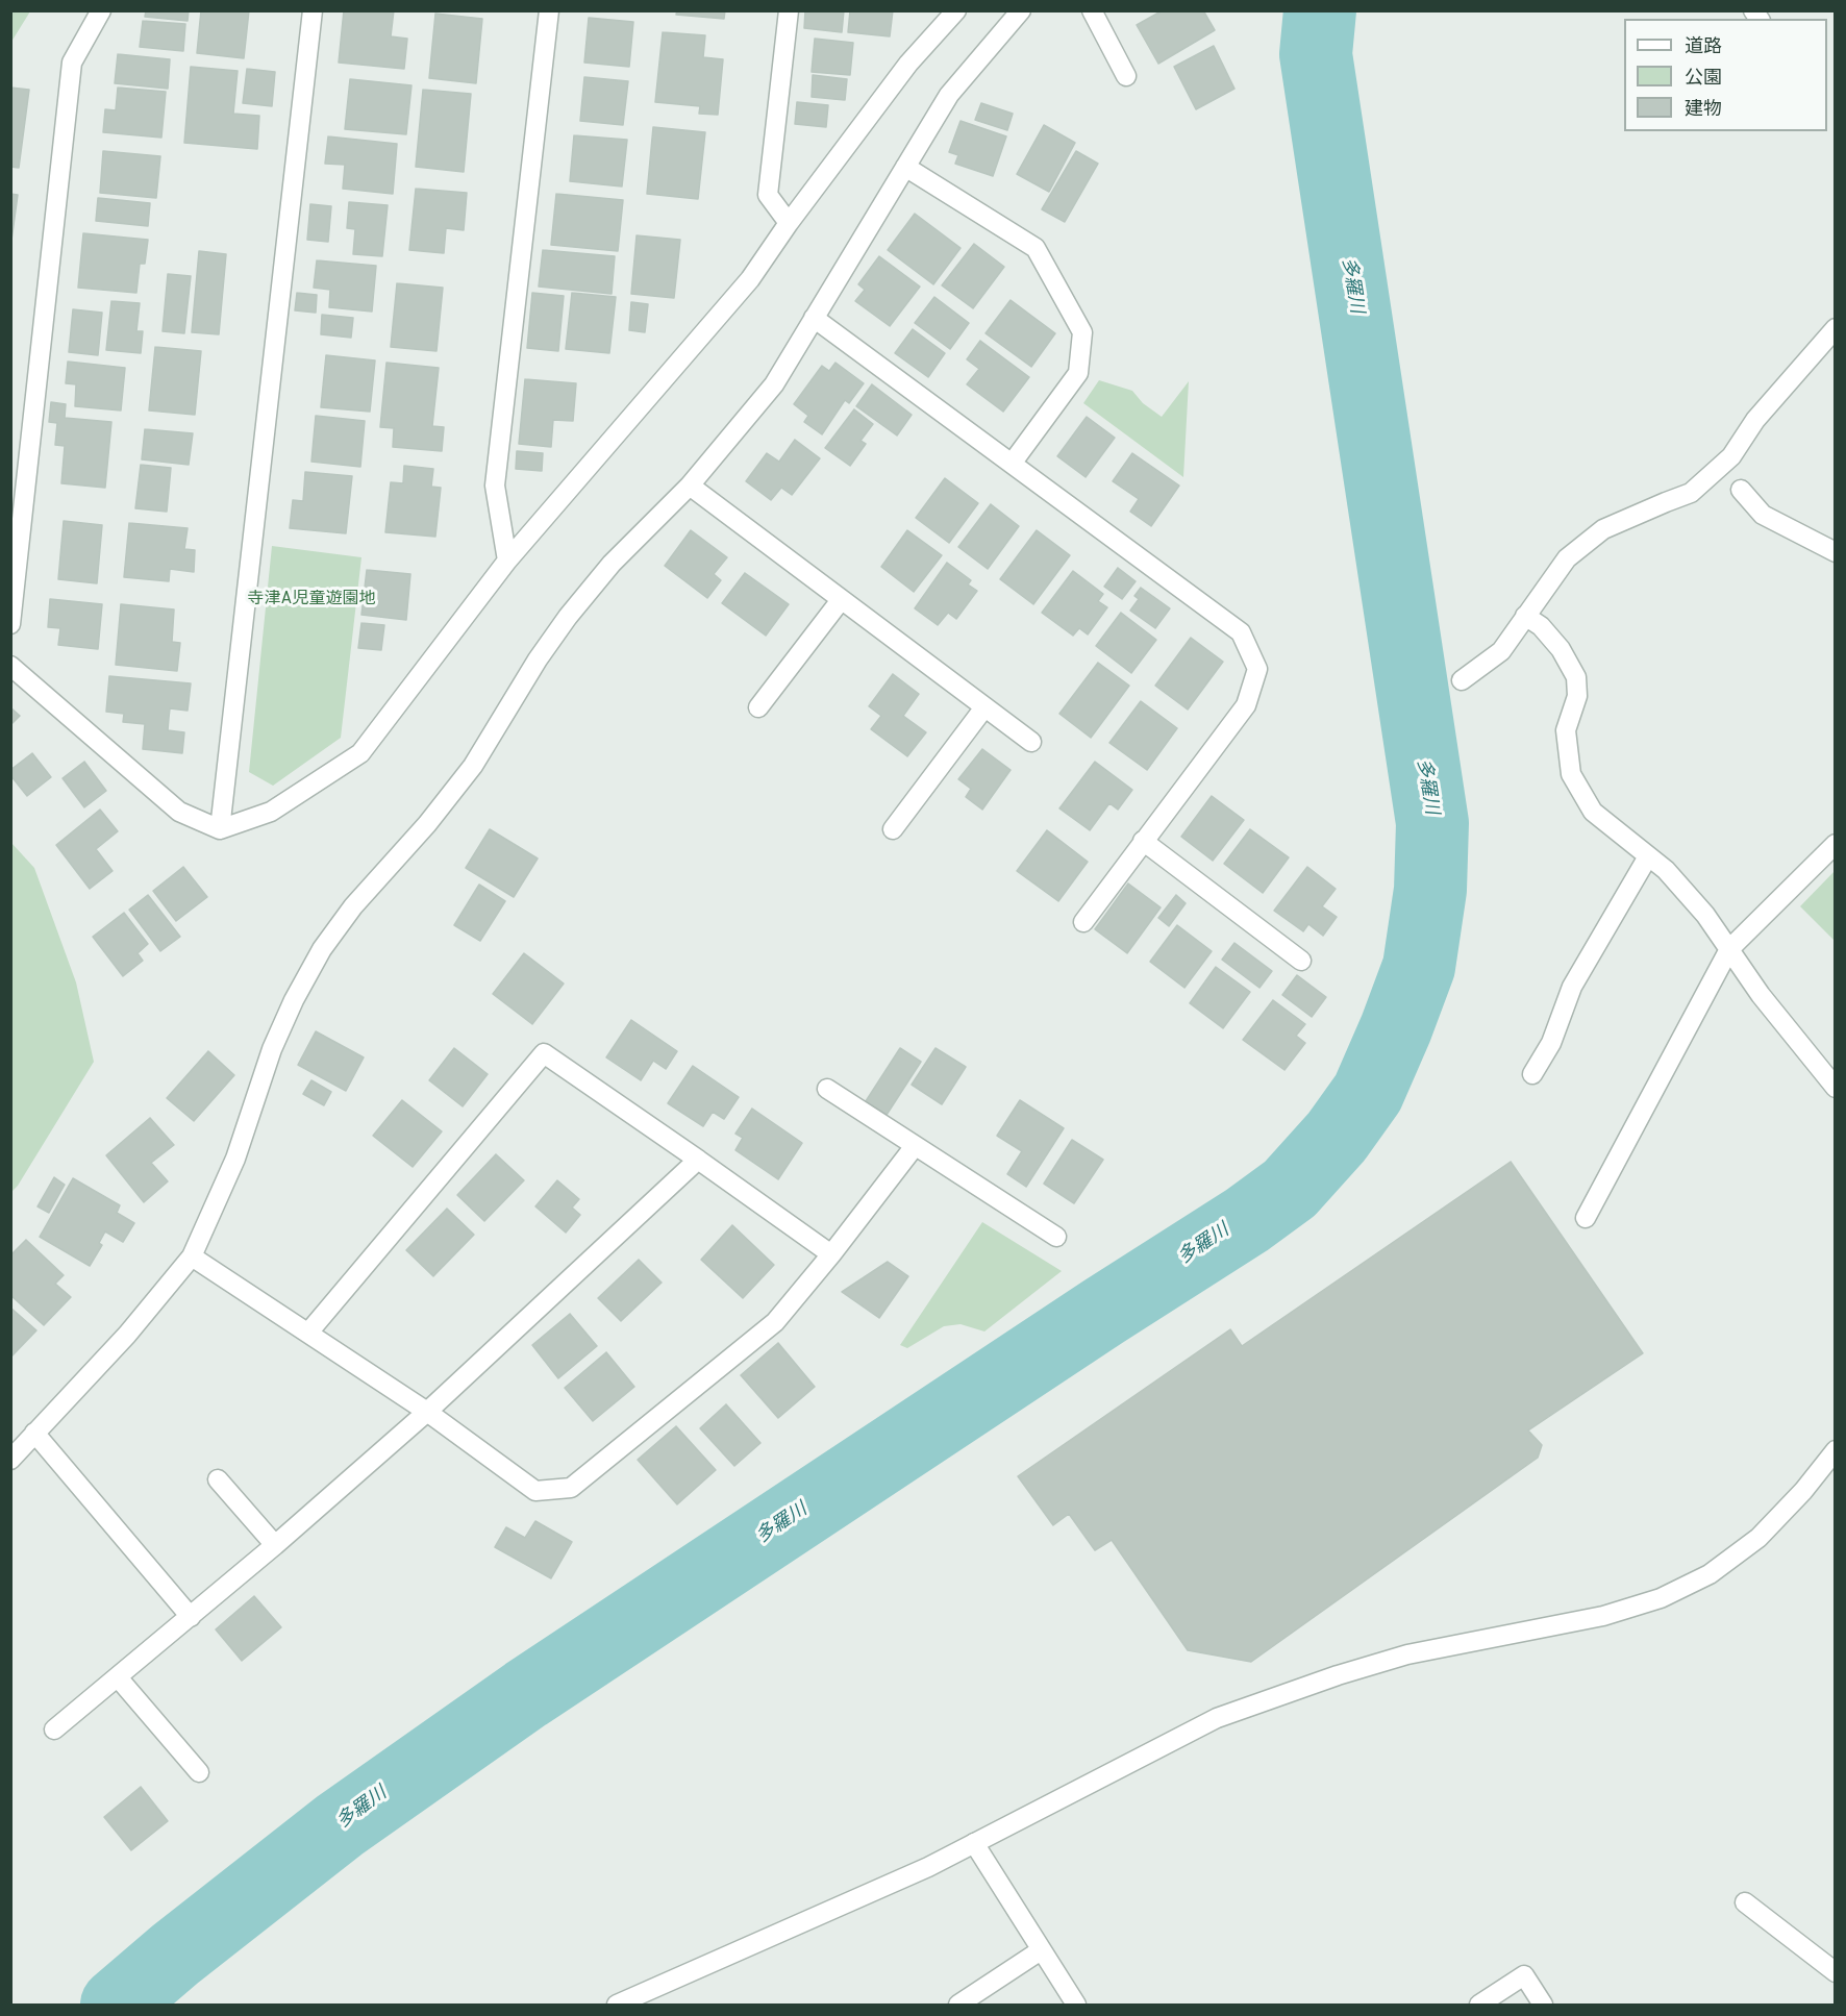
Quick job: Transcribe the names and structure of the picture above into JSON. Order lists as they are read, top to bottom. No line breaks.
{"water":["多羅川"],"parks":["寺津A児童遊園地"],"legend":["道路","公園","建物"]}
